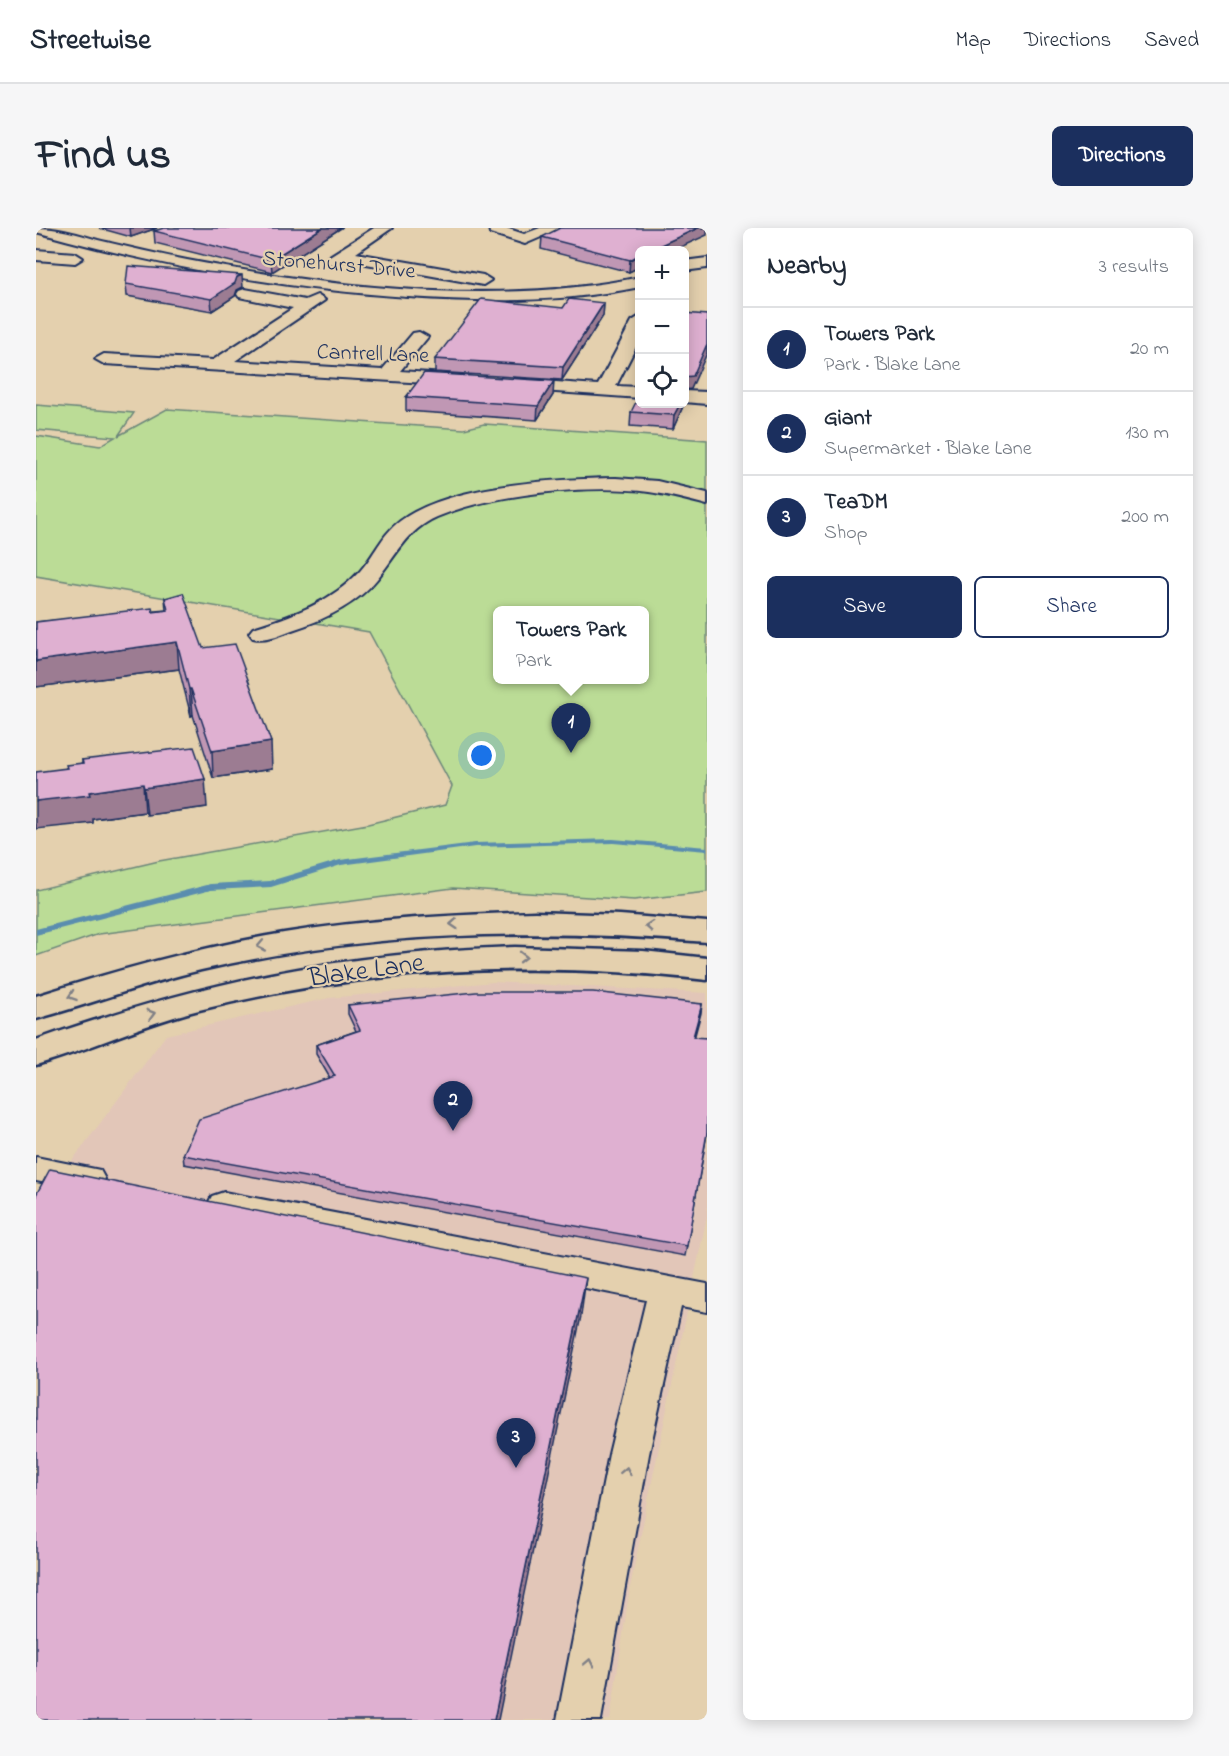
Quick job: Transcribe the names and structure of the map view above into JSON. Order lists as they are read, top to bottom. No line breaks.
{"streets":{"main road":["Blake Lane"],"street":["Stonehurst Drive","Cantrell Lane"]},"page":{"header":"Streetwise","nav":["Map","Directions","Saved"],"title":"Find us","buttons":["Directions",["Save","Share"]],"heading":["Nearby","3 results"],"map_buttons":["+","−"],"list":[{"mark":"1","name":"Towers Park","note":"Park · Blake Lane","value":"20 m"},{"mark":"2","name":"Giant","note":"Supermarket · Blake Lane","value":"130 m"},{"mark":"3","name":"TeaDM","note":"Shop","value":"200 m"}],"popup":["Towers Park","Park"],"pins":["1","2","3"]}}
